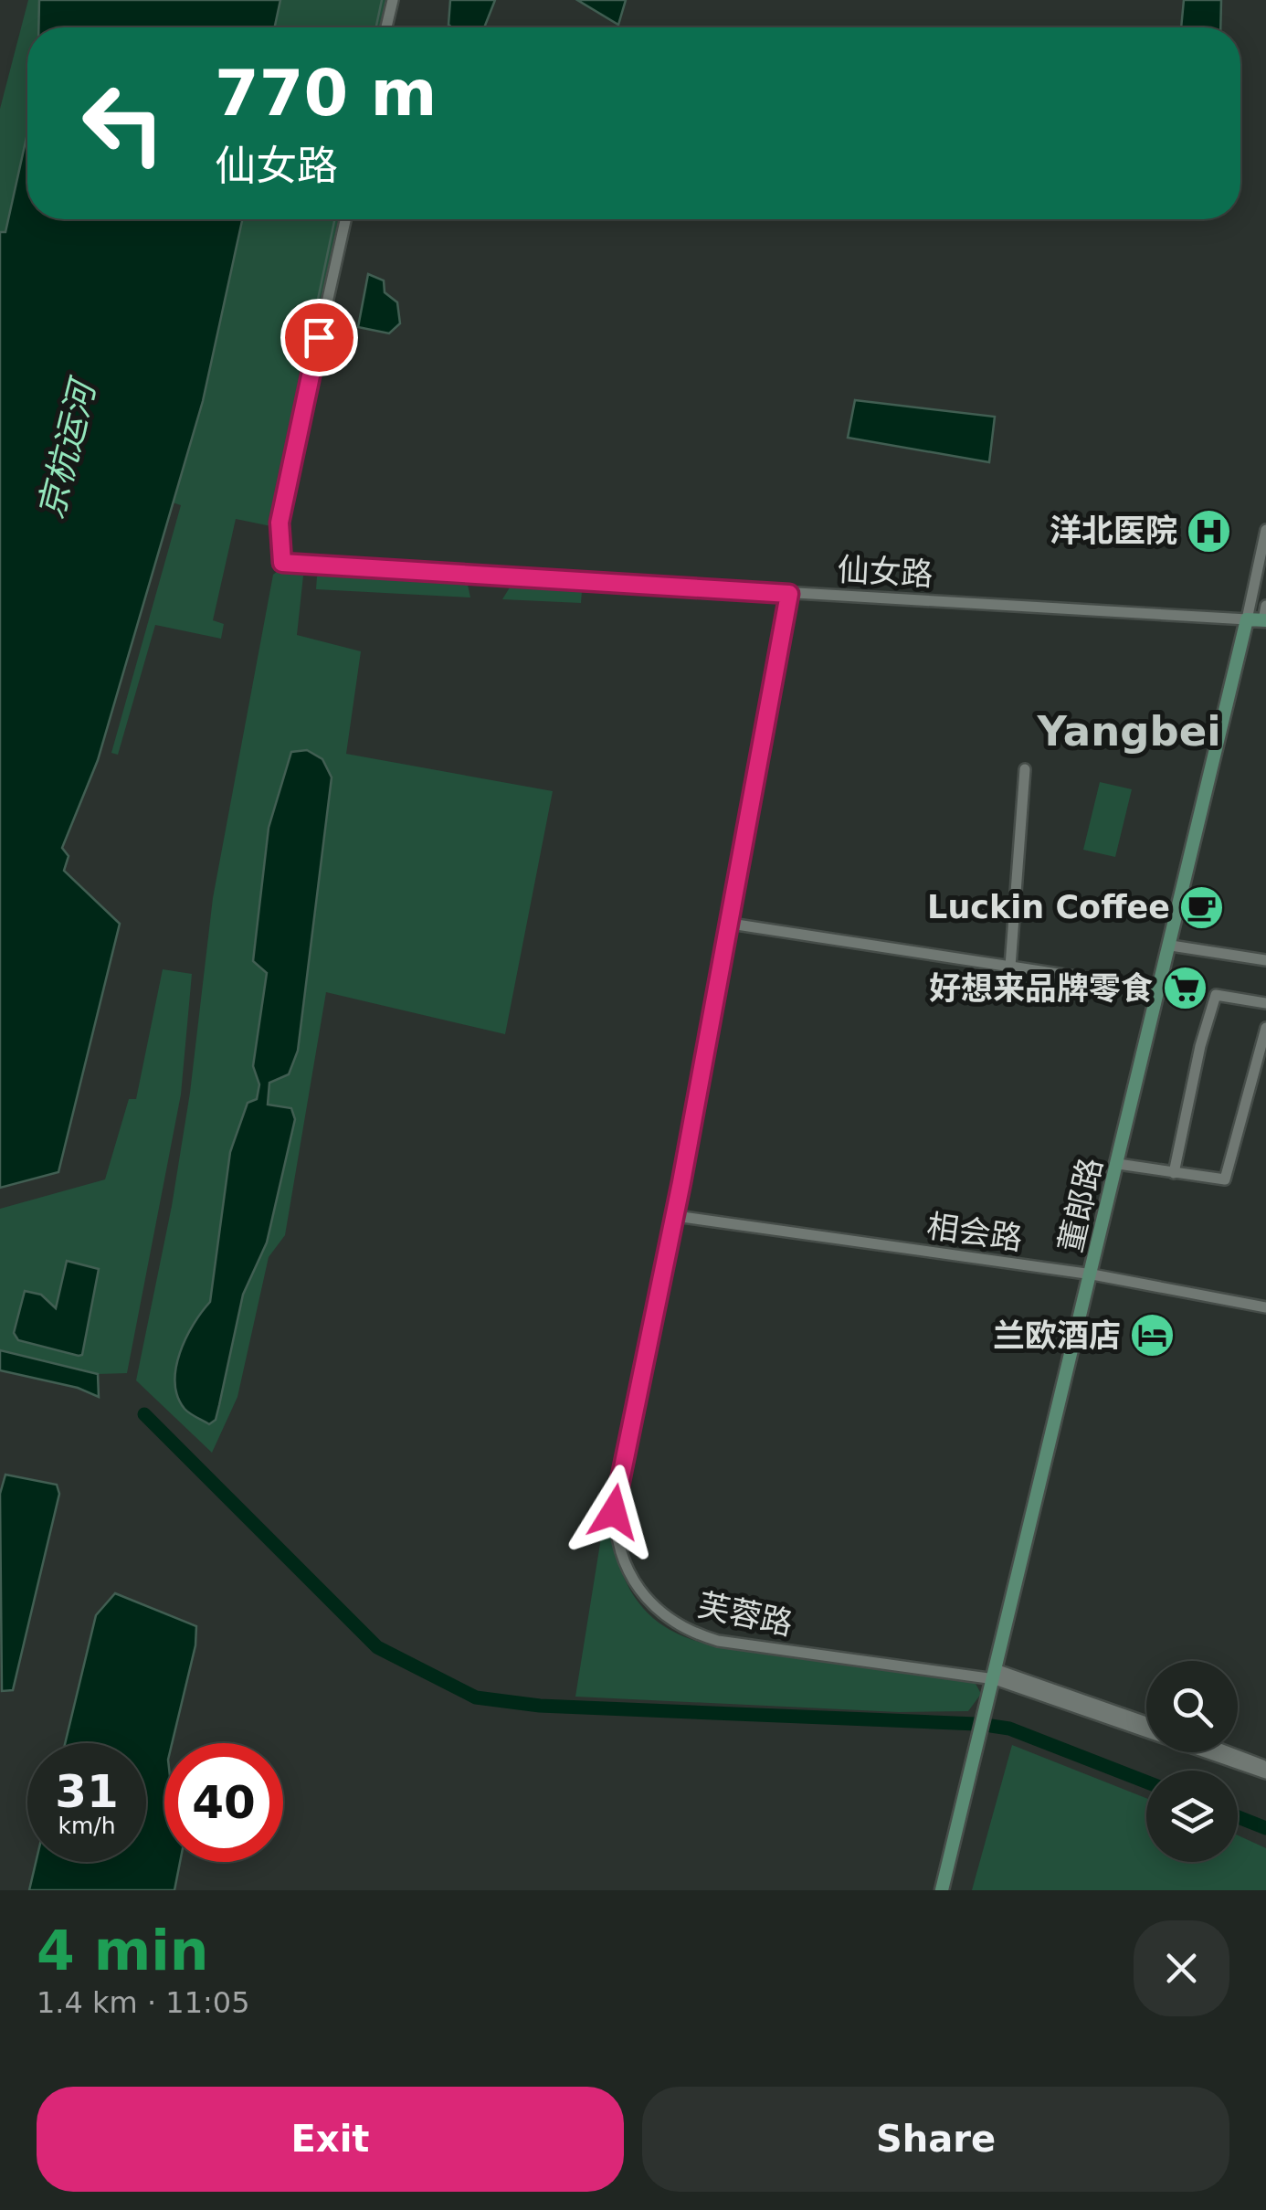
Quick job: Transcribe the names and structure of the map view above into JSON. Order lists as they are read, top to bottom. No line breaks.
{"streets":{"main road":["仙女路","董郎路"],"street":["相会路","芙蓉路"]},"crossings":[["仙女路","董郎路"],["仙女路","芙蓉路"],["董郎路","相会路"],["董郎路","芙蓉路"],["相会路","芙蓉路"]],"districts":["Yangbei"],"water":["京杭运河"],"places":{"hospital":["洋北医院"],"cafe":["Luckin Coffee"],"supermarket":["好想来品牌零食"],"hotel":["兰欧酒店"]},"page":{"turn":["770 m","仙女路"],"speed":"31 km/h","limit":"40","heading":["4 min","1.4 km · 11:05"],"buttons":["Exit","Share"]}}
